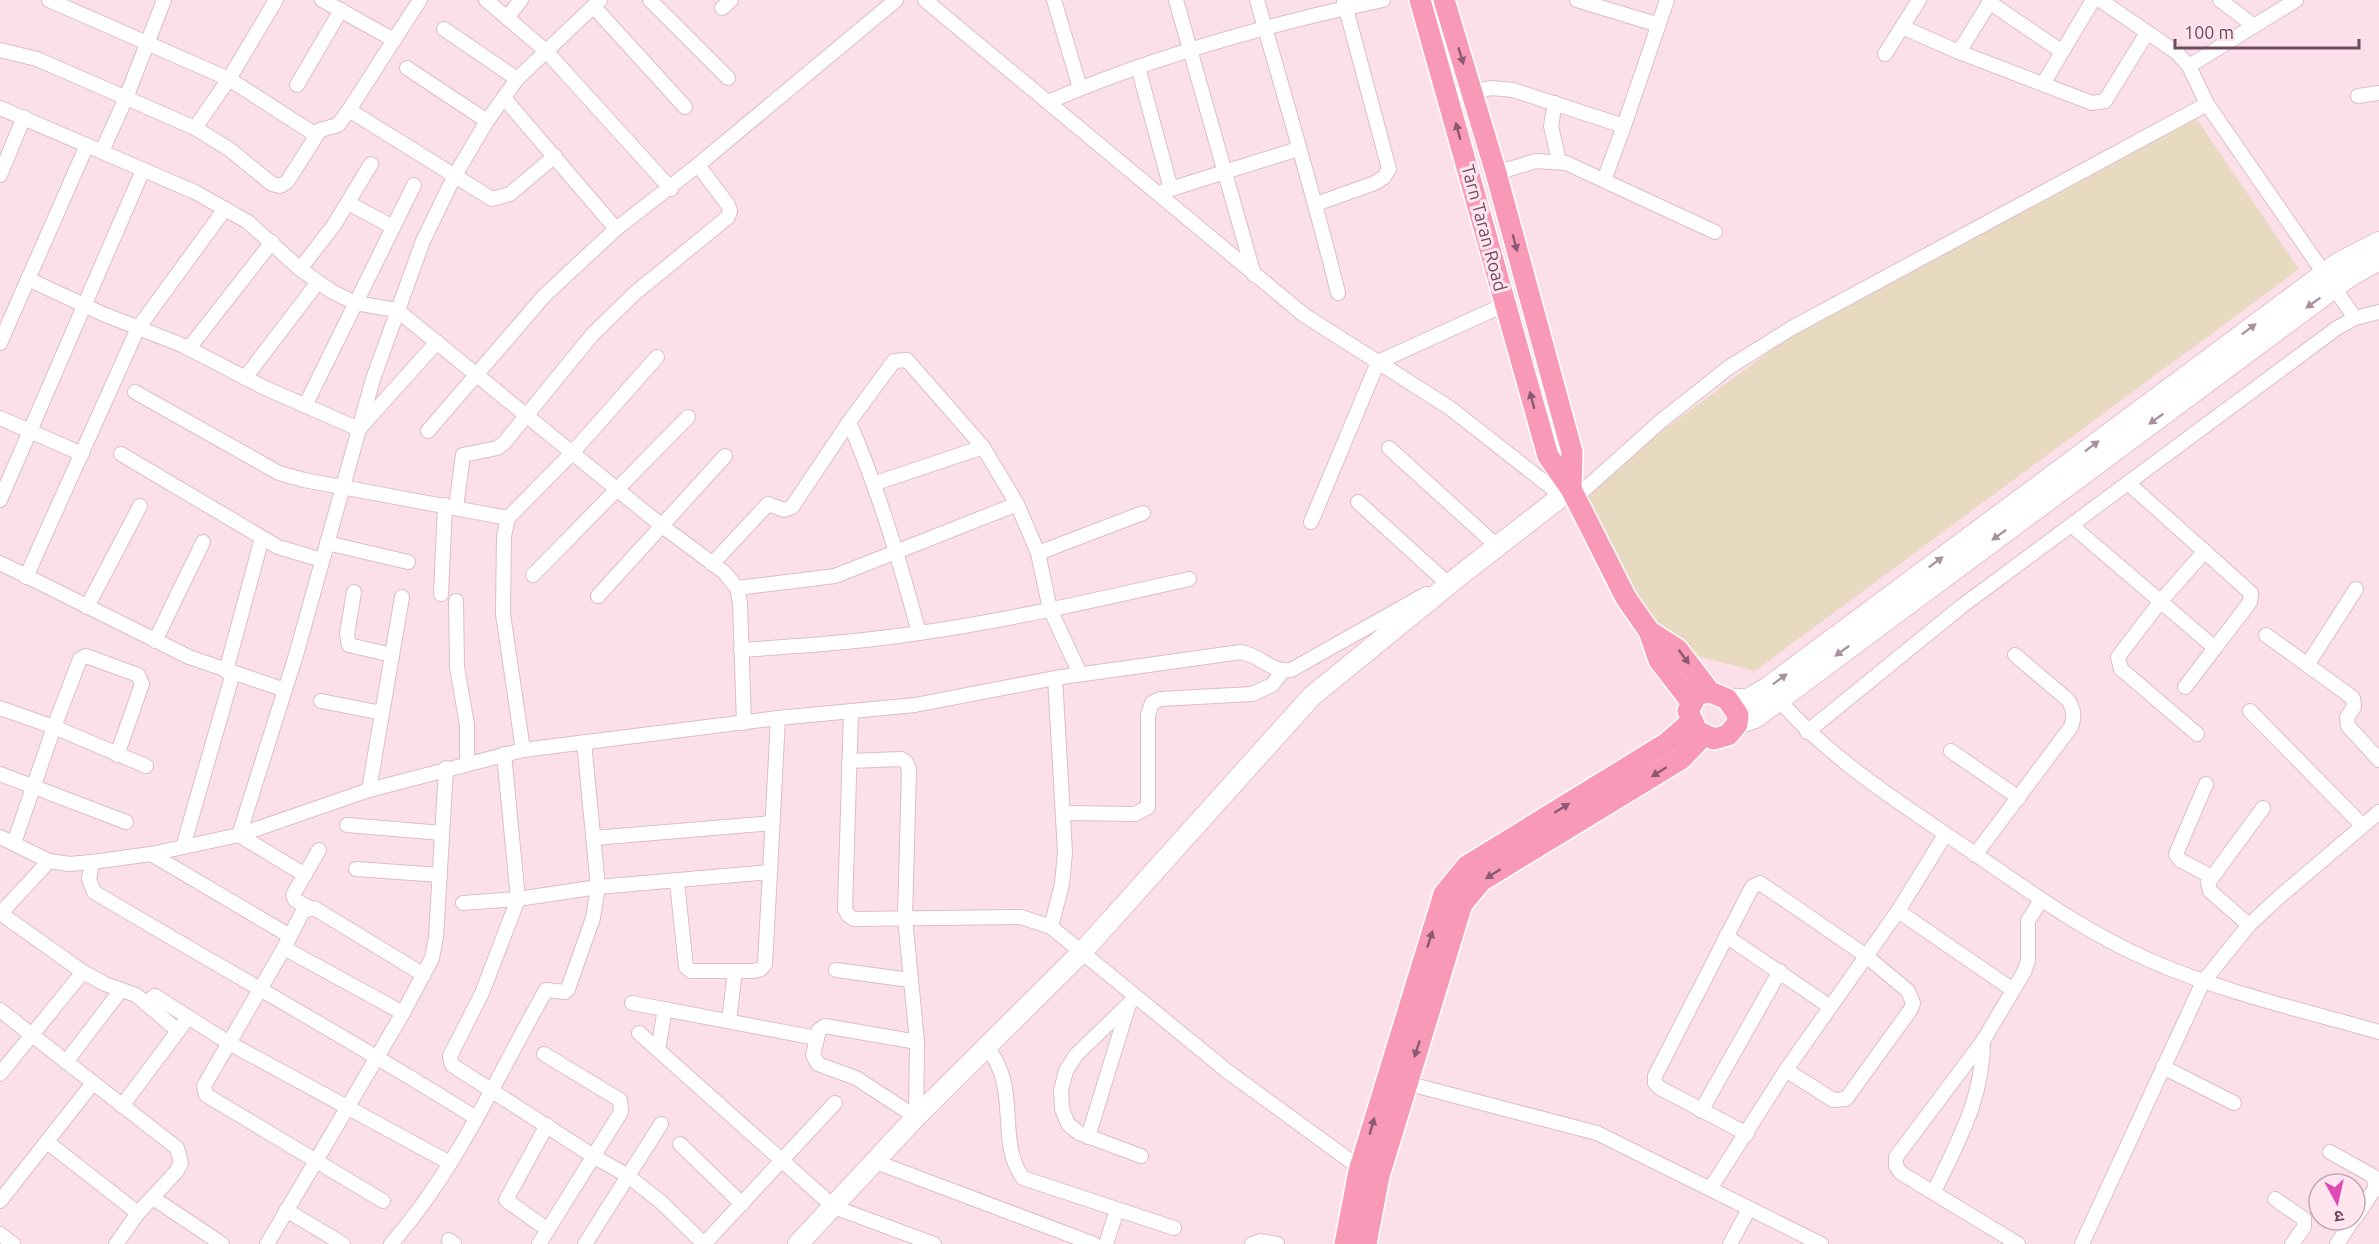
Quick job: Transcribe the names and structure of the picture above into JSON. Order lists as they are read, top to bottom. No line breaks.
{"streets":{"main road":["Tarn Taran Road"]},"scale_bar":"100 m","north":"bottom"}
